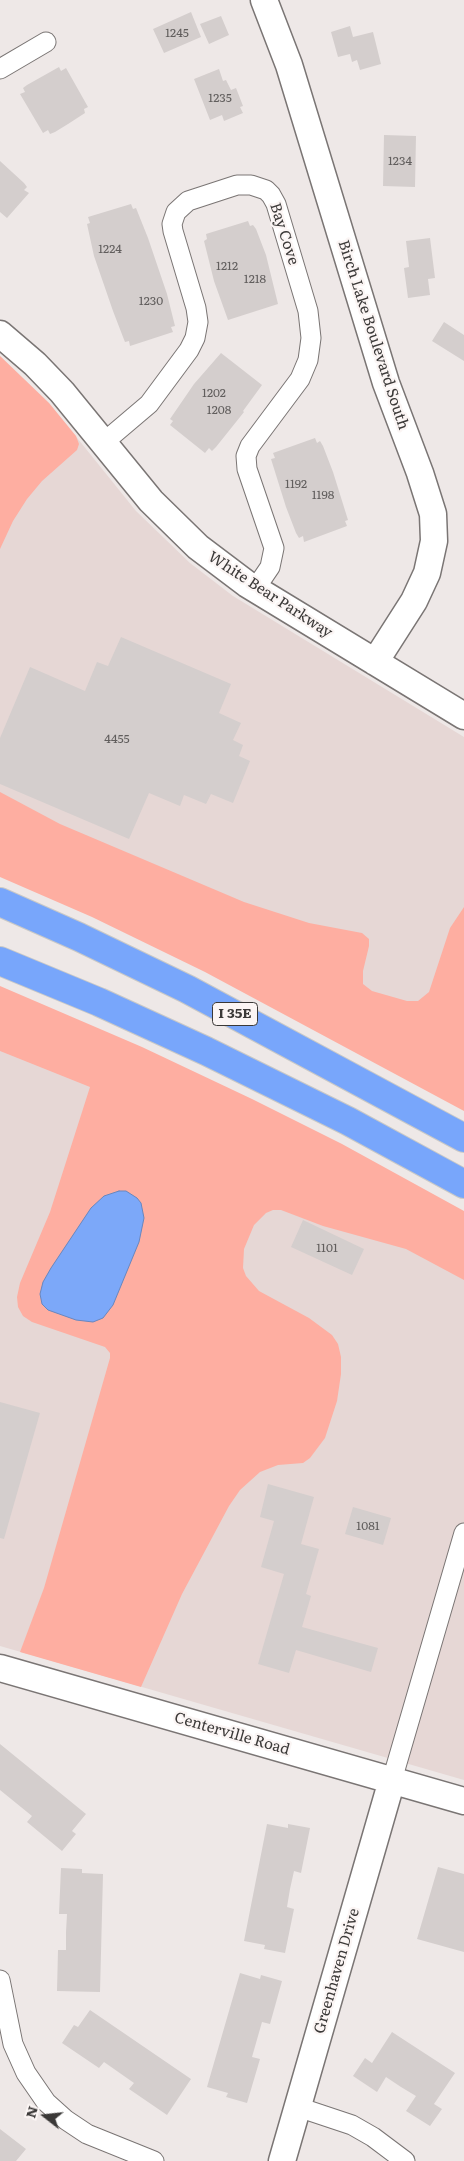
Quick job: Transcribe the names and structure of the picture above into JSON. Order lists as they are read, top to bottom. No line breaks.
{"streets":{"highway":["I 35E"],"street":["Bay Cove","Birch Lake Boulevard South","White Bear Parkway","Centerville Road","Greenhaven Drive"]},"crossings":[["Bay Cove","White Bear Parkway"],["Birch Lake Boulevard South","White Bear Parkway"],["Centerville Road","Greenhaven Drive"]],"house_numbers":["1245","1235","1234","1224","1212","1218","1230","1202","1208","1192","1198","4455","1101","1081"],"north":"left"}
